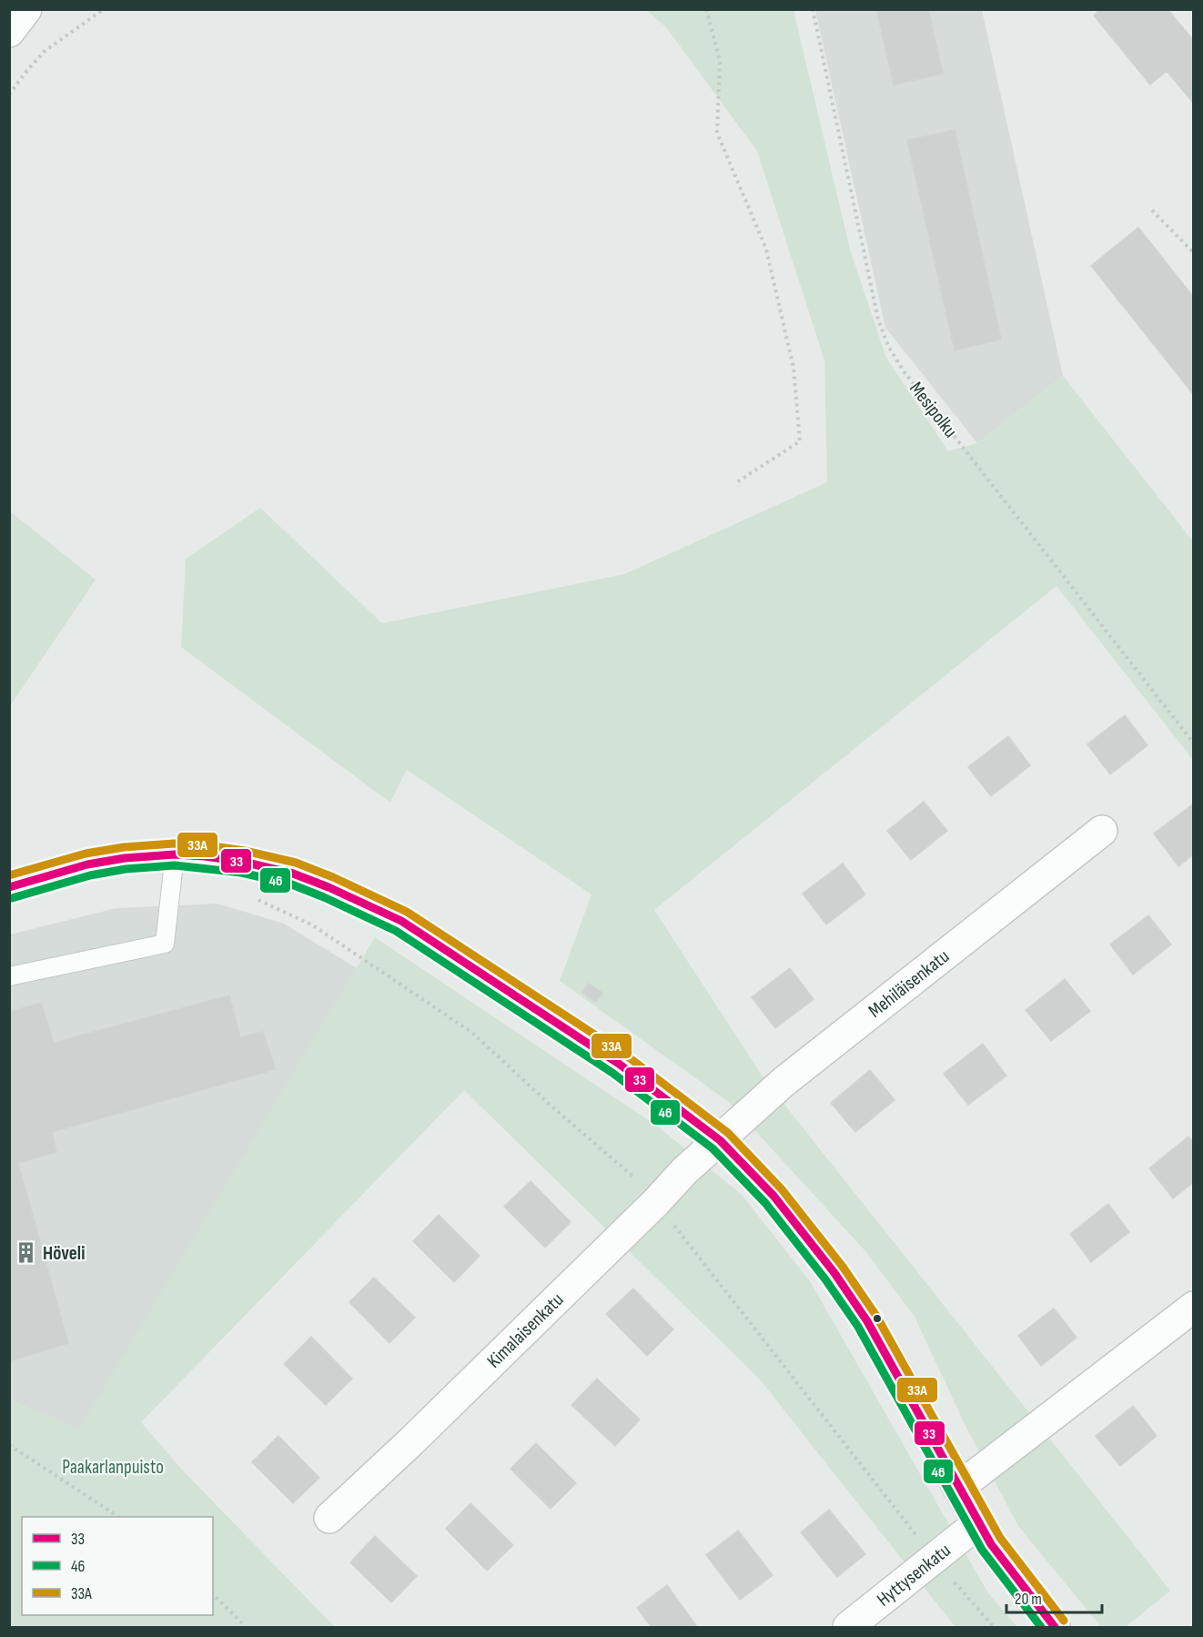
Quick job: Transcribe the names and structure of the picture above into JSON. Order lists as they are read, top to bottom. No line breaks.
{"streets":{"street":["Mehiläisenkatu","Kimalaisenkatu","Hyttysenkatu"],"path":["Mesipolku"]},"crossings":[["Mehiläisenkatu","Kimalaisenkatu"]],"parks":["Paakarlanpuisto"],"places":{"building":["Höveli"]},"lines":["transit line 33A","transit line 33","transit line 46"],"legend":["33","46","33A"],"scale_bar":"20 m"}
